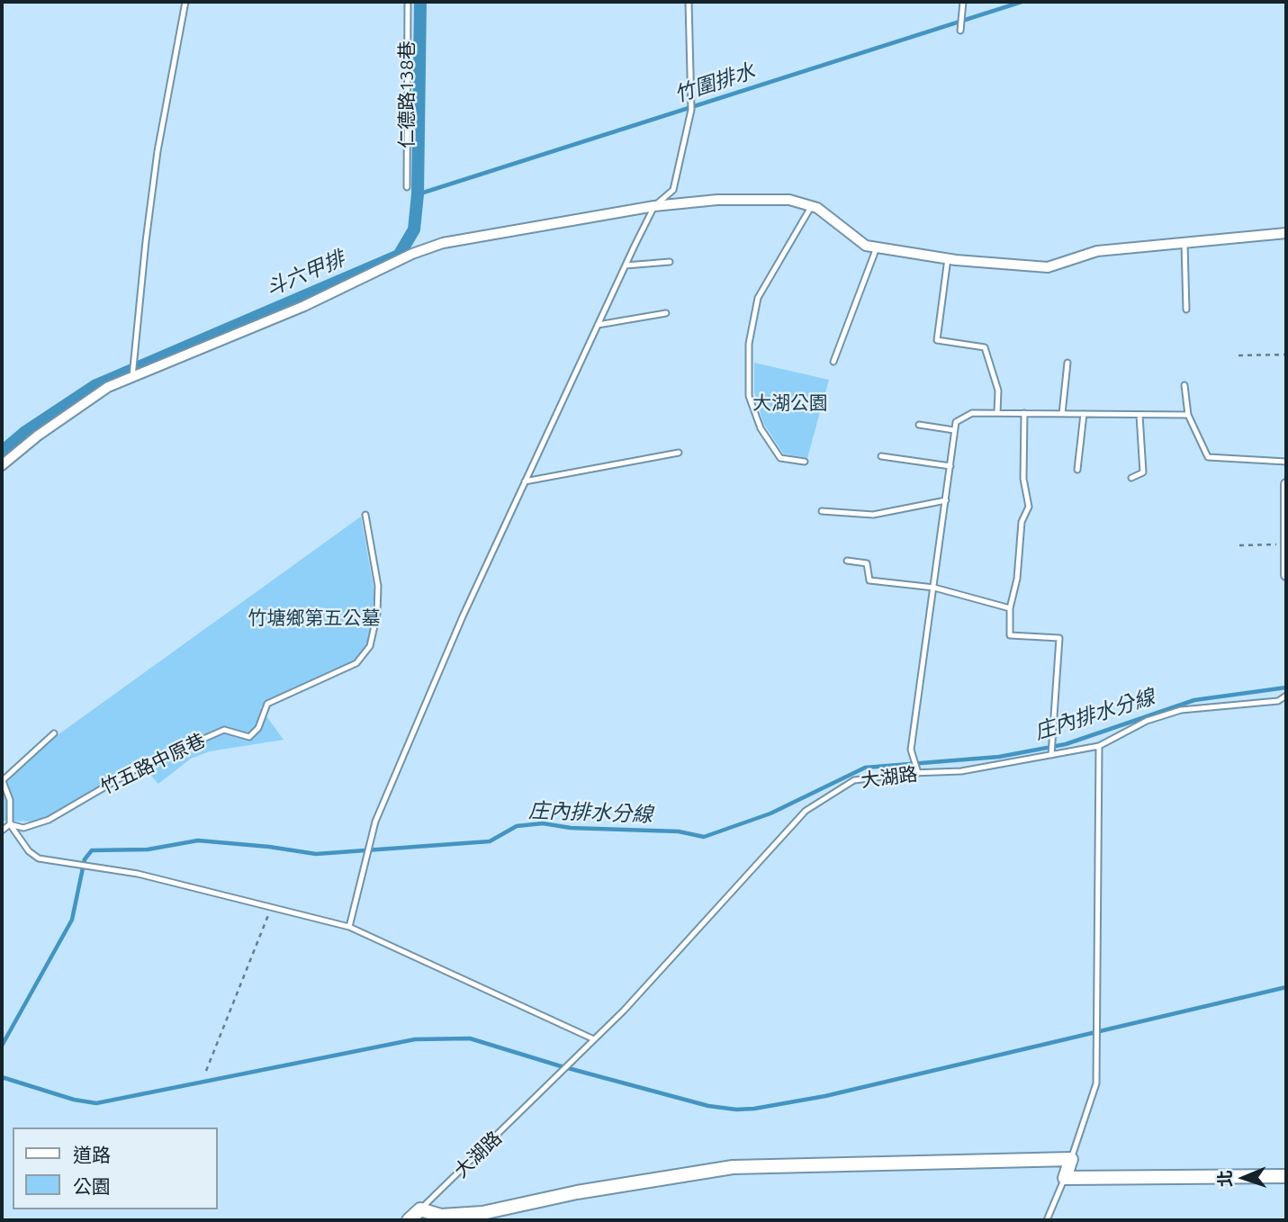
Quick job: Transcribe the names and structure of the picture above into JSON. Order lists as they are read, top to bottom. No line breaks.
{"streets":{"lane":["仁德路138巷","竹五路中原巷","大湖路"]},"water":["竹圍排水","斗六甲排","庄內排水分線"],"parks":["大湖公園","竹塘鄉第五公墓"],"legend":["道路","公園"],"north":"left"}
